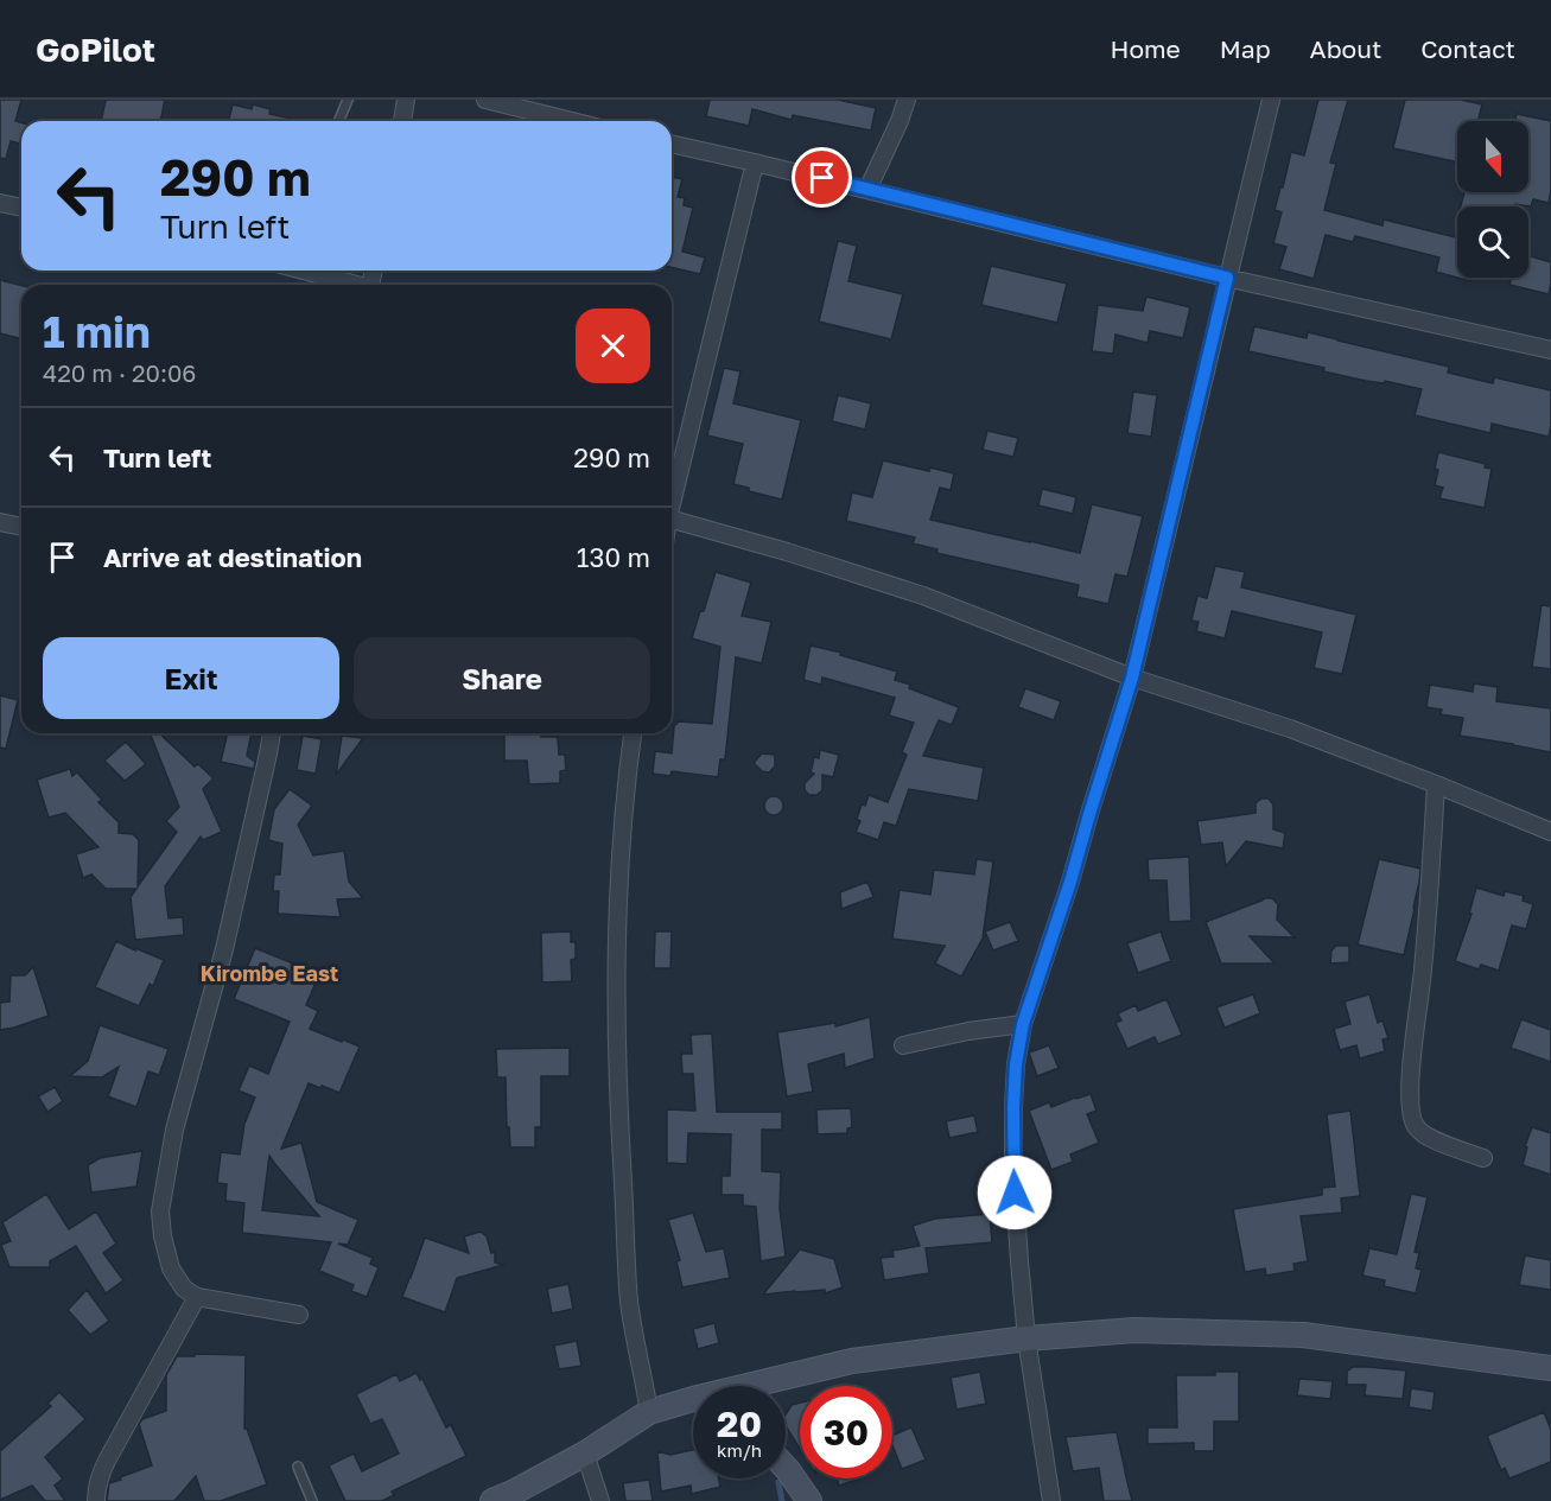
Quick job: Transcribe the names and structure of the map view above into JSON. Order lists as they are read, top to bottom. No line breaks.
{"districts":["Kirombe East"],"north":"bottom","page":{"header":"GoPilot","nav":["Home","Map","About","Contact"],"turn":["290 m","Turn left"],"heading":["1 min","420 m · 20:06"],"list":[{"name":"Turn left","value":"290 m"},{"name":"Arrive at destination","value":"130 m"}],"buttons":["Exit","Share"],"speed":"20 km/h","limit":"30"}}
